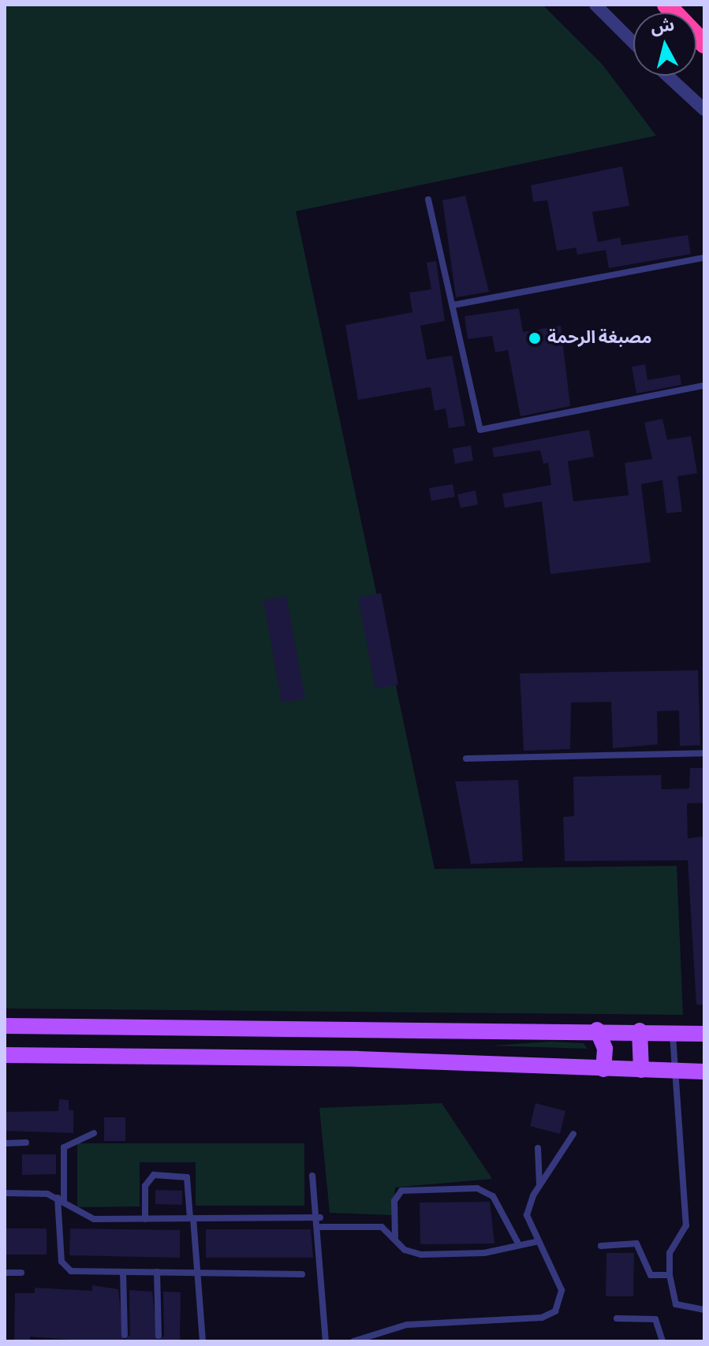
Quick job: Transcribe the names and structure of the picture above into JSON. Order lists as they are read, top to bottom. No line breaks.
{"places":["مصبغة الرحمة"],"north":"top"}
